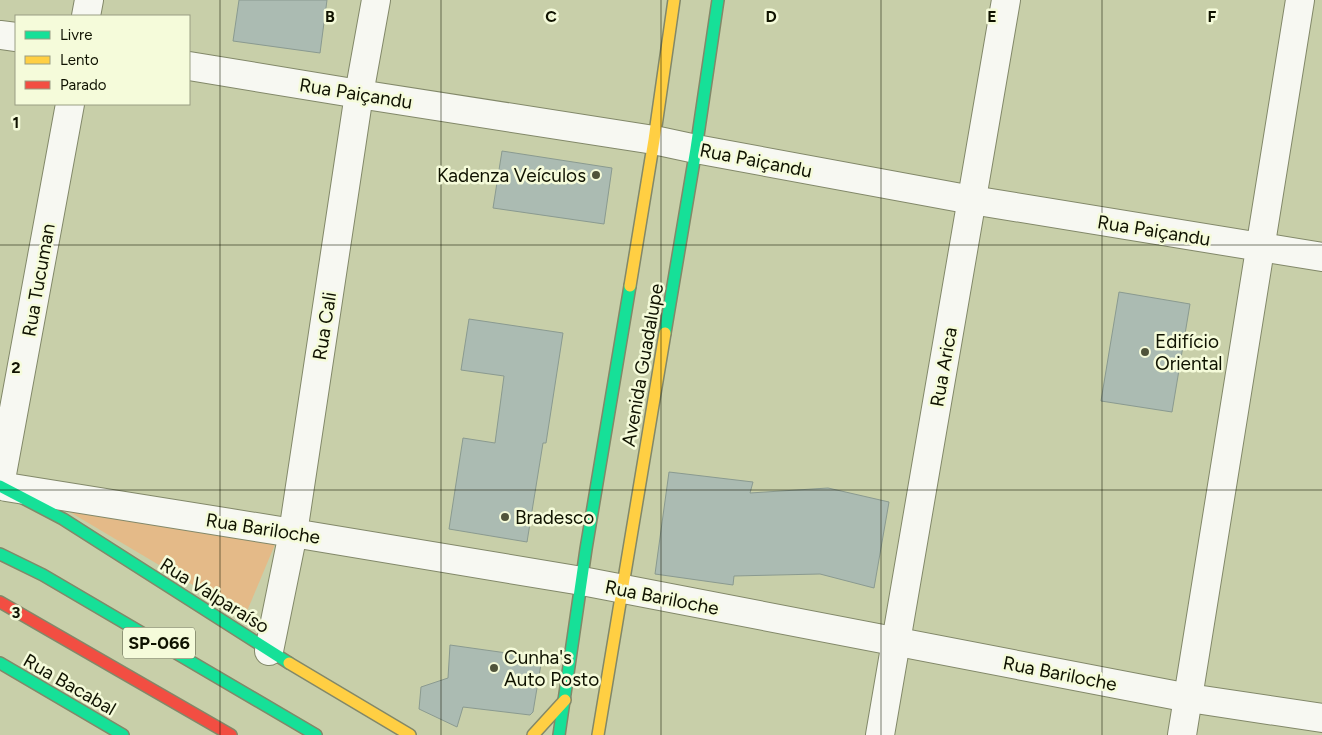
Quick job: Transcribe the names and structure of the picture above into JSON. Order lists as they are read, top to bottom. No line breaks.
{"streets":{"street":["Rua Paiçandu","Rua Tucuman","Rua Cali","Avenida Guadalupe","Rua Arica","Rua Bariloche","Rua Valparaíso","SP-066","Rua Bacabal"]},"crossings":[["Rua Paiçandu","Rua Cali"],["Rua Paiçandu","Avenida Guadalupe"],["Rua Paiçandu","Rua Arica"],["Rua Tucuman","Rua Bariloche"],["Rua Tucuman","Rua Valparaíso"],["Rua Cali","Rua Bariloche"],["Rua Cali","Rua Valparaíso"],["Avenida Guadalupe","Rua Bariloche"],["Rua Arica","Rua Bariloche"],["Rua Bariloche","Rua Valparaíso"]],"places":["Kadenza Veículos","Edifício Oriental","Bradesco","Cunha's Auto Posto"],"legend":["Livre","Lento","Parado"],"grid":{"columns":["B","C","D","E","F"],"rows":["1","2","3"]}}
